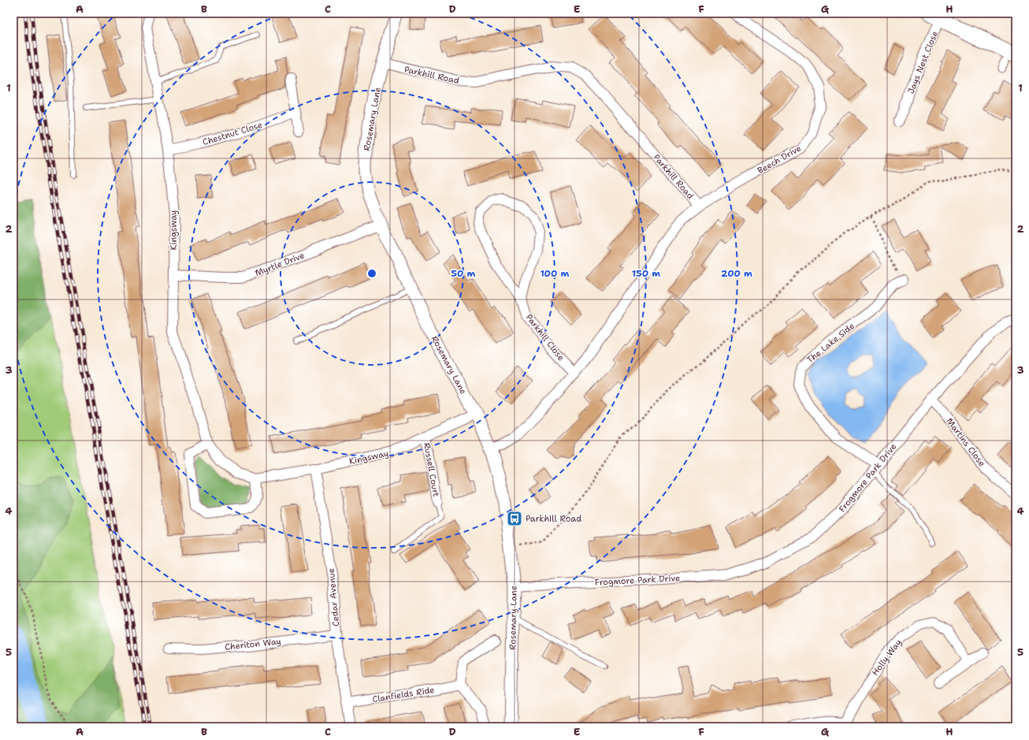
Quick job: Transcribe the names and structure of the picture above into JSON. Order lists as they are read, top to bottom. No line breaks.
{"streets":{"street":["Jays Nest Close","Parkhill Road","Rosemary Lane","Chestnut Close","Beech Drive","Kingsway","Myrtle Drive","Parkhill Close","The Lake Side","Martins Close","Russell Court","Frogmore Park Drive","Cedar Avenue","Cheriton Way","Holly Way","Clanfields Ride"]},"crossings":[["Parkhill Road","Rosemary Lane"],["Parkhill Road","Beech Drive"],["Parkhill Road","Parkhill Close"],["Rosemary Lane","Kingsway"],["Rosemary Lane","Myrtle Drive"],["Rosemary Lane","Frogmore Park Drive"],["Chestnut Close","Kingsway"],["Kingsway","Myrtle Drive"],["Kingsway","Russell Court"],["Kingsway","Cedar Avenue"],["The Lake Side","Frogmore Park Drive"],["Martins Close","Frogmore Park Drive"],["Cedar Avenue","Cheriton Way"],["Cedar Avenue","Clanfields Ride"]],"places":{"bus stop":["Parkhill Road"]},"grid":{"columns":["A","B","C","D","E","F","G","H"],"rows":["1","2","3","4","5"]},"rings":["50 m","100 m","150 m","200 m"]}
